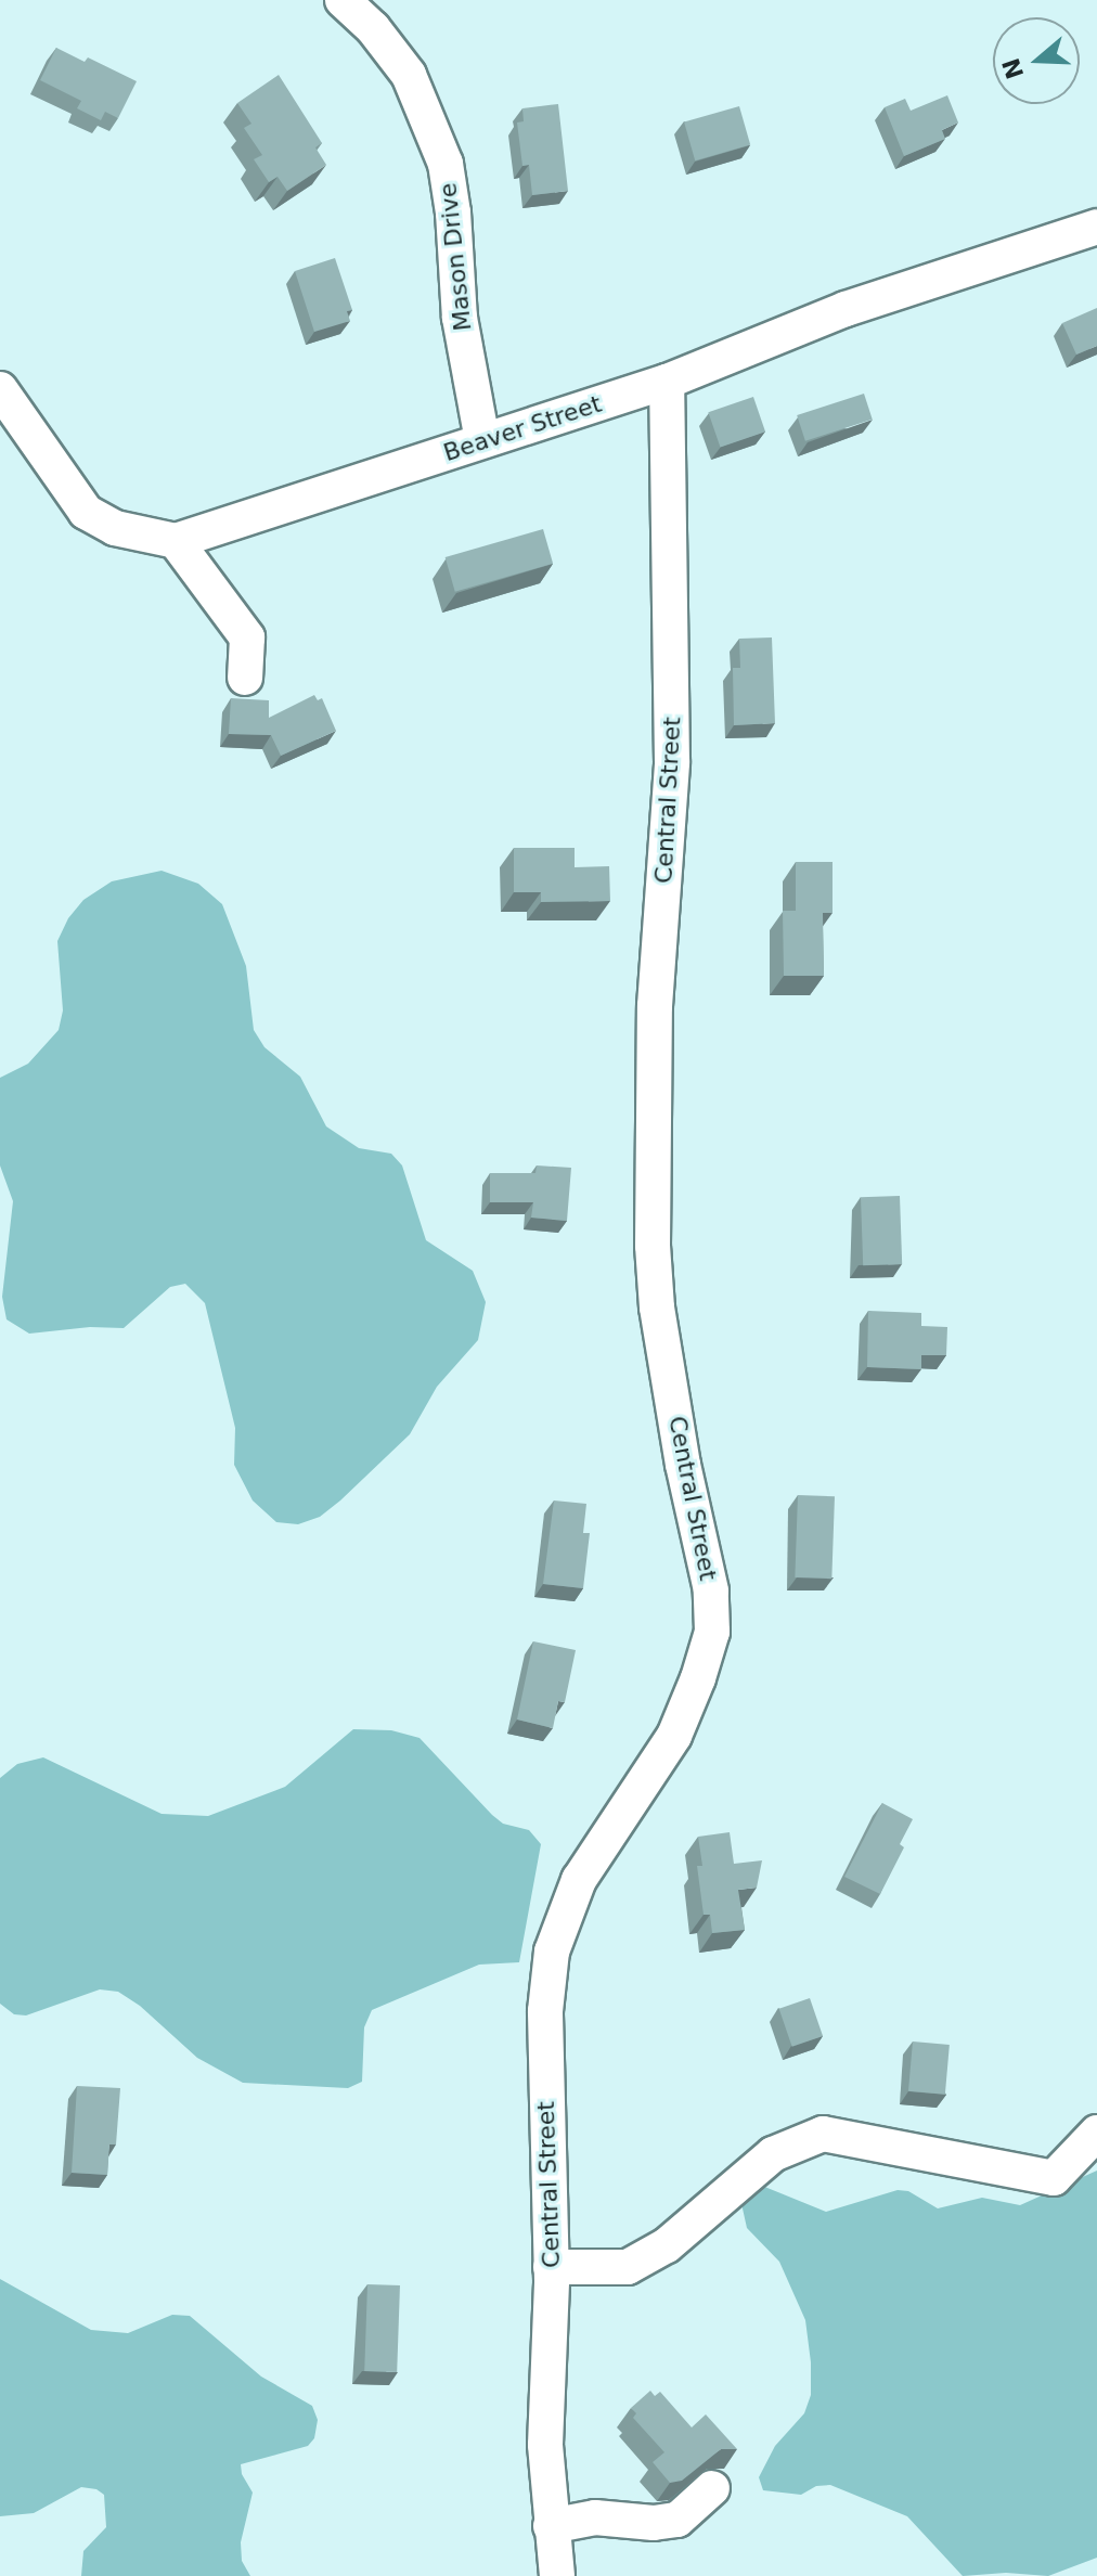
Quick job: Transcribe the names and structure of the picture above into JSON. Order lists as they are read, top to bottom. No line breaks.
{"streets":{"street":["Mason Drive","Beaver Street","Central Street"]},"crossings":[["Mason Drive","Beaver Street"],["Beaver Street","Central Street"]],"north":"left"}
